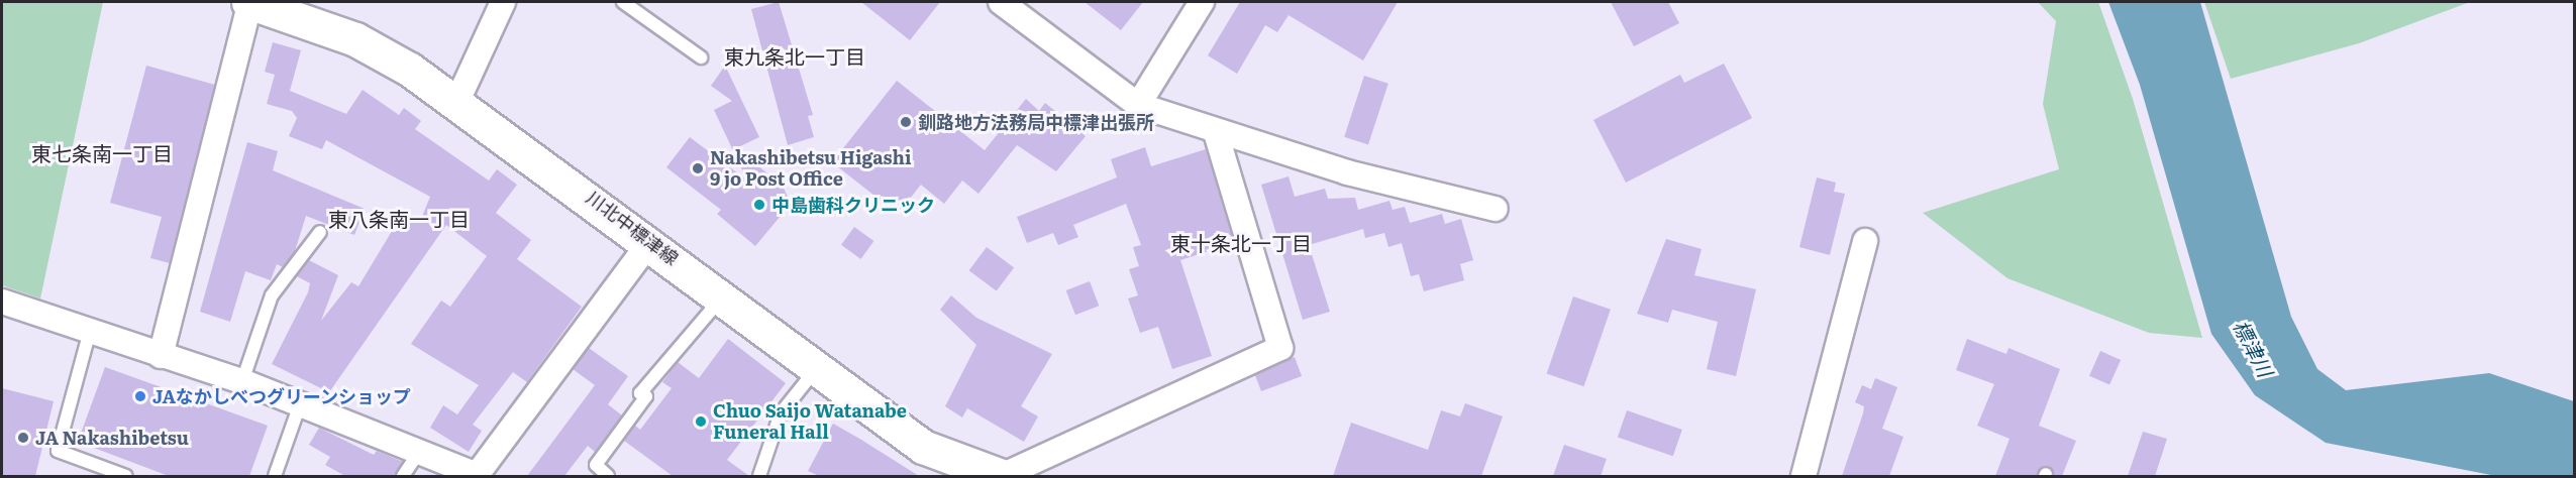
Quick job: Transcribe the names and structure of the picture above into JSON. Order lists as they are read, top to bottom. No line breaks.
{"streets":{"main road":["川北中標津線"]},"districts":["東九条北一丁目","東七条南一丁目","東八条南一丁目","東十条北一丁目"],"water":["標津川"],"places":["釧路地方法務局中標津出張所","Nakashibetsu Higashi 9 jo Post Office","中島歯科クリニック","JAなかしべつグリーンショップ","Chuo Saijo Watanabe Funeral Hall","JA Nakashibetsu"]}
